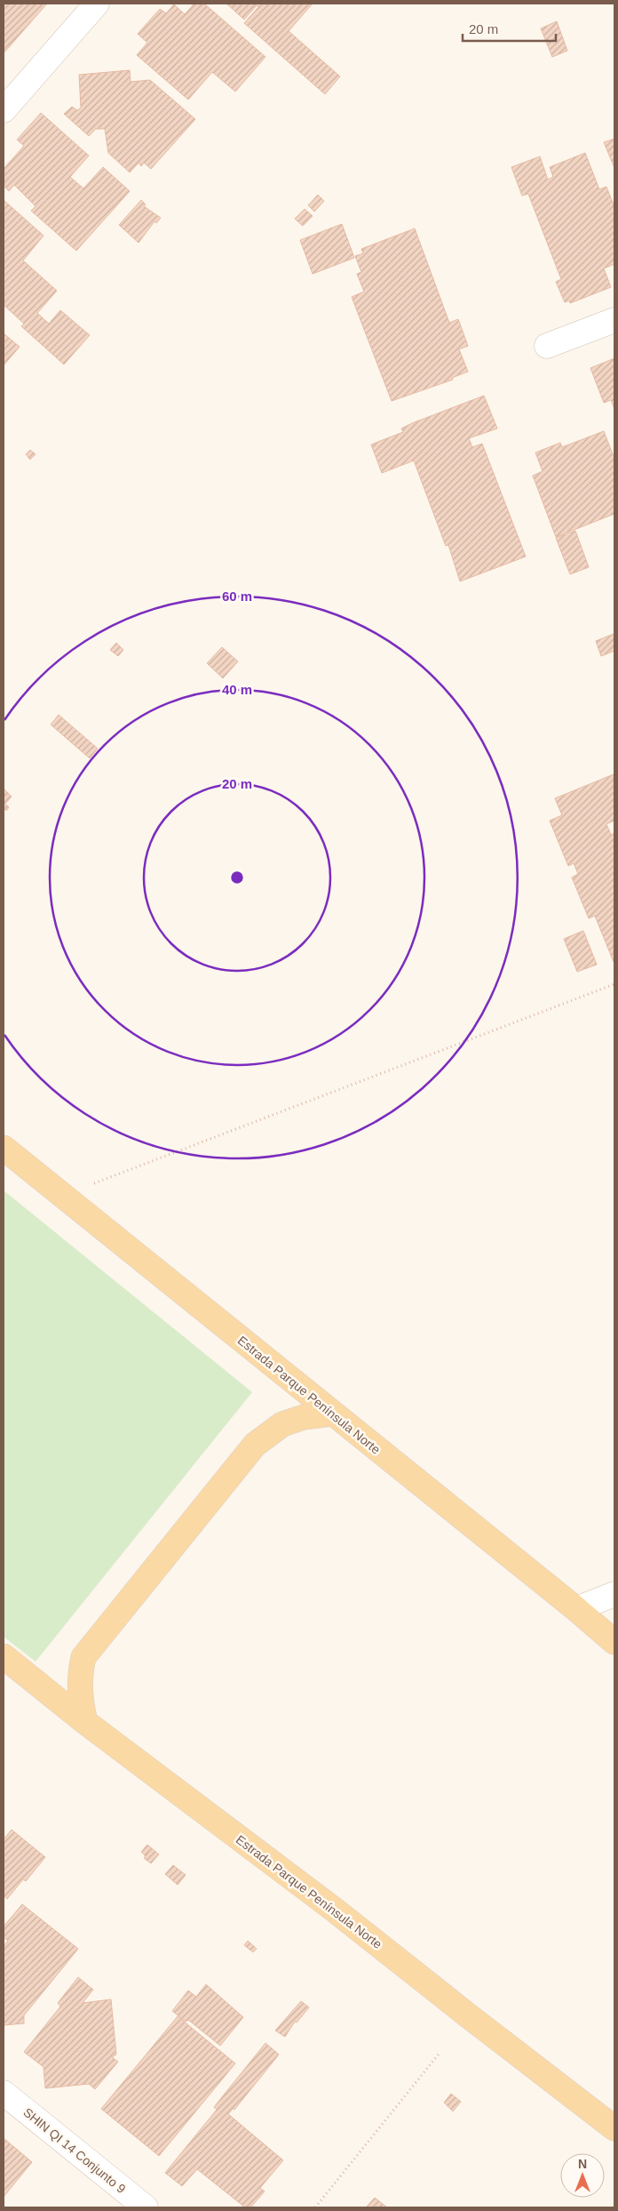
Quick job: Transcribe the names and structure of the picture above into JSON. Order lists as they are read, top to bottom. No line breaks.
{"streets":{"main road":["Estrada Parque Península Norte"],"street":["SHIN QI 14 Conjunto 9"]},"scale_bar":"20 m","north":"top","rings":["60 m","40 m","20 m"]}
